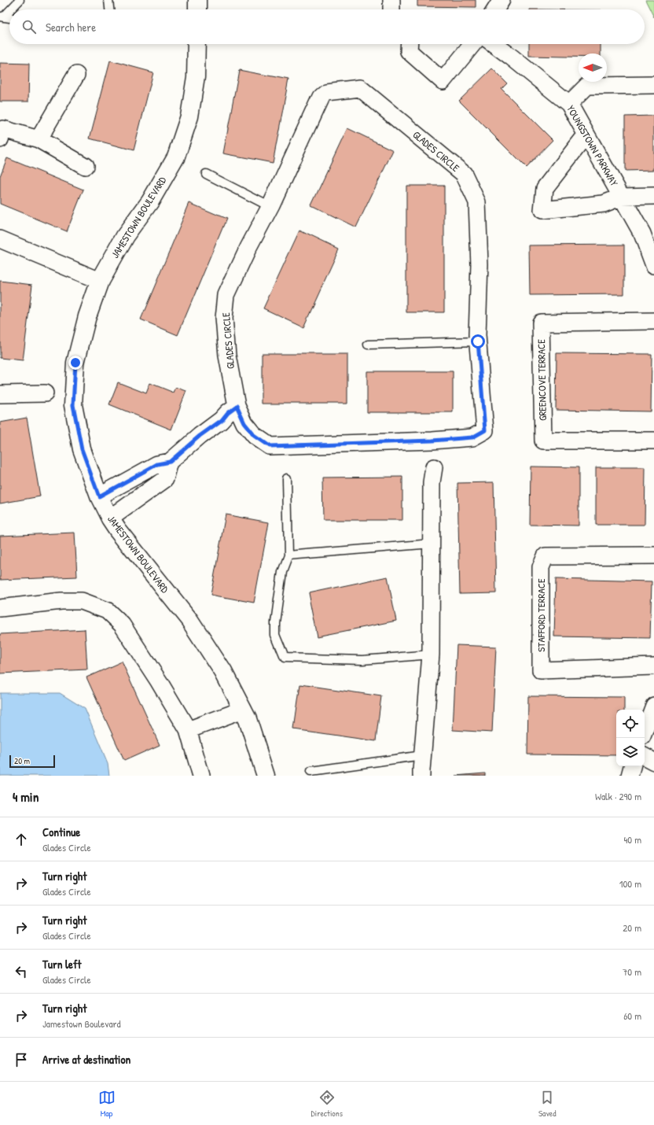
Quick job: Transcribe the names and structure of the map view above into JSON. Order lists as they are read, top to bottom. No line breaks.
{"streets":{"street":["YOUNGSTOWN PARKWAY","GLADES CIRCLE","JAMESTOWN BOULEVARD","GREENCOVE TERRACE","STAFFORD TERRACE"]},"scale_bar":"20 m","north":"left","page":{"search":"Search here","scale":"20 m","heading":["4 min","Walk · 290 m"],"list":[["Continue","Glades Circle","40 m"],["Turn right","Glades Circle","100 m"],["Turn right","Glades Circle","20 m"],["Turn left","Glades Circle","70 m"],["Turn right","Jamestown Boulevard","60 m"],"Arrive at destination"],"nav":["Map","Directions","Saved"]}}
